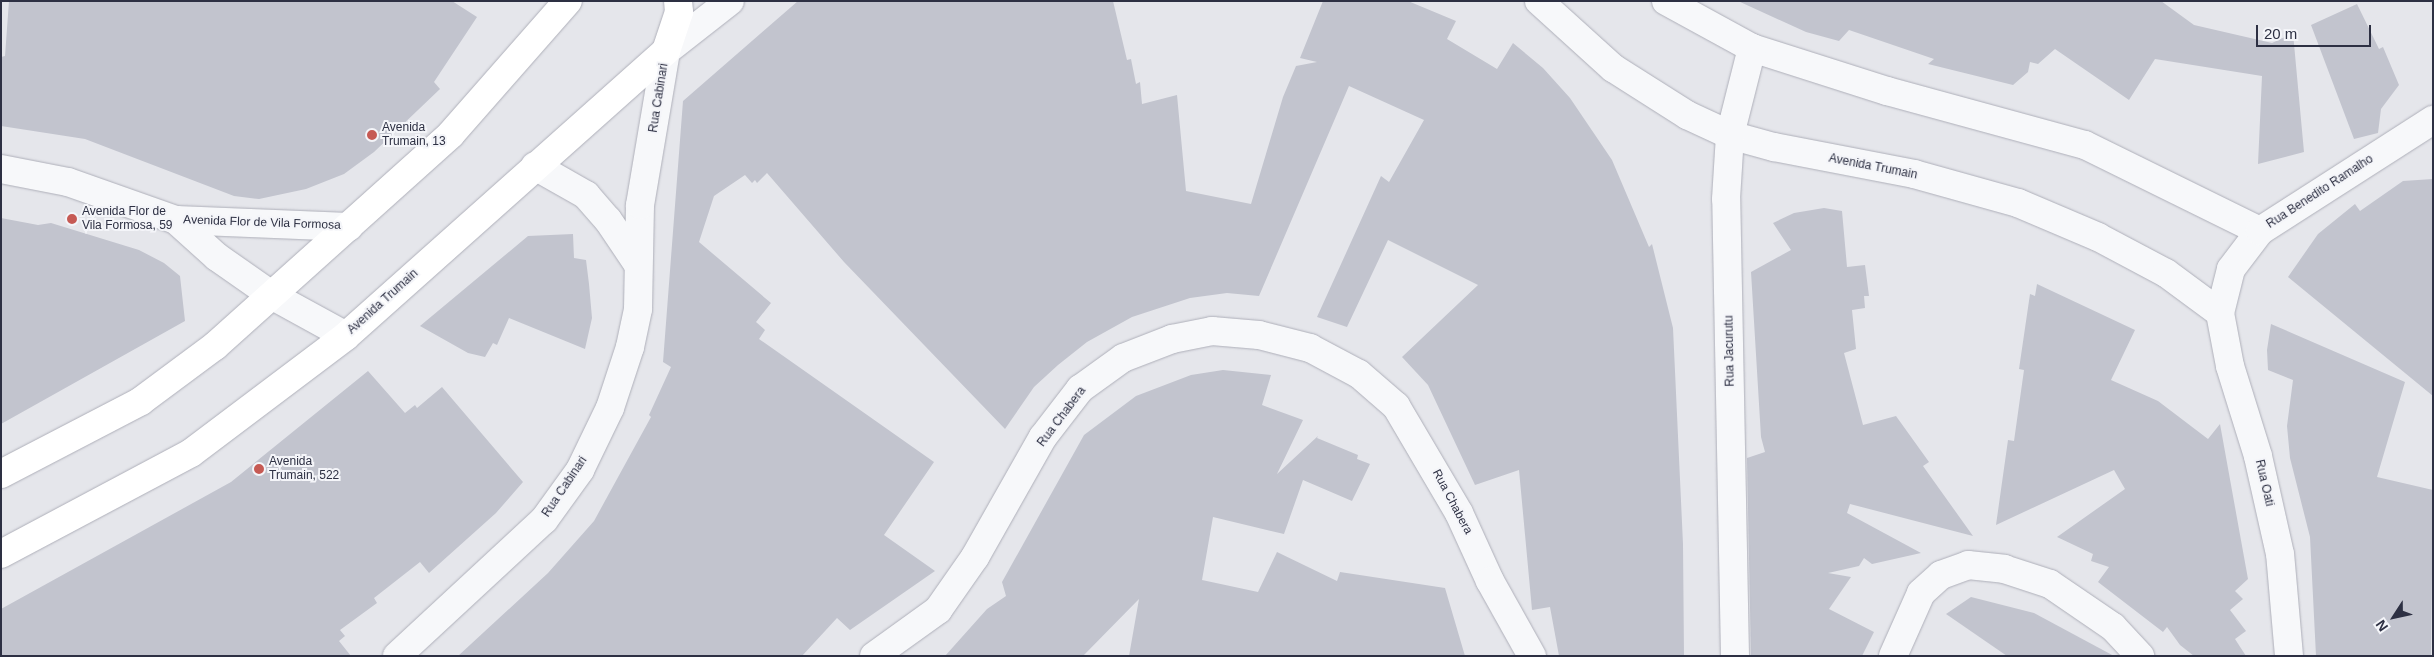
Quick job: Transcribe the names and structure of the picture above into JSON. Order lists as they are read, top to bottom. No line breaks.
{"streets":{"main road":["Avenida Trumain"],"street":["Rua Cabinari","Rua Benedito Ramalho","Avenida Flor de Vila Formosa","Rua Jacurutu","Rua Chabera","Rua Oati"]},"crossings":[["Rua Cabinari","Avenida Trumain"],["Avenida Trumain","Rua Benedito Ramalho"],["Avenida Trumain","Avenida Flor de Vila Formosa"],["Avenida Trumain","Rua Jacurutu"],["Avenida Trumain","Rua Oati"],["Rua Benedito Ramalho","Rua Oati"]],"places":["Avenida Trumain, 13","Avenida Flor de Vila Formosa, 59","Avenida Trumain, 522"],"scale_bar":"20 m","north":"bottom left"}
